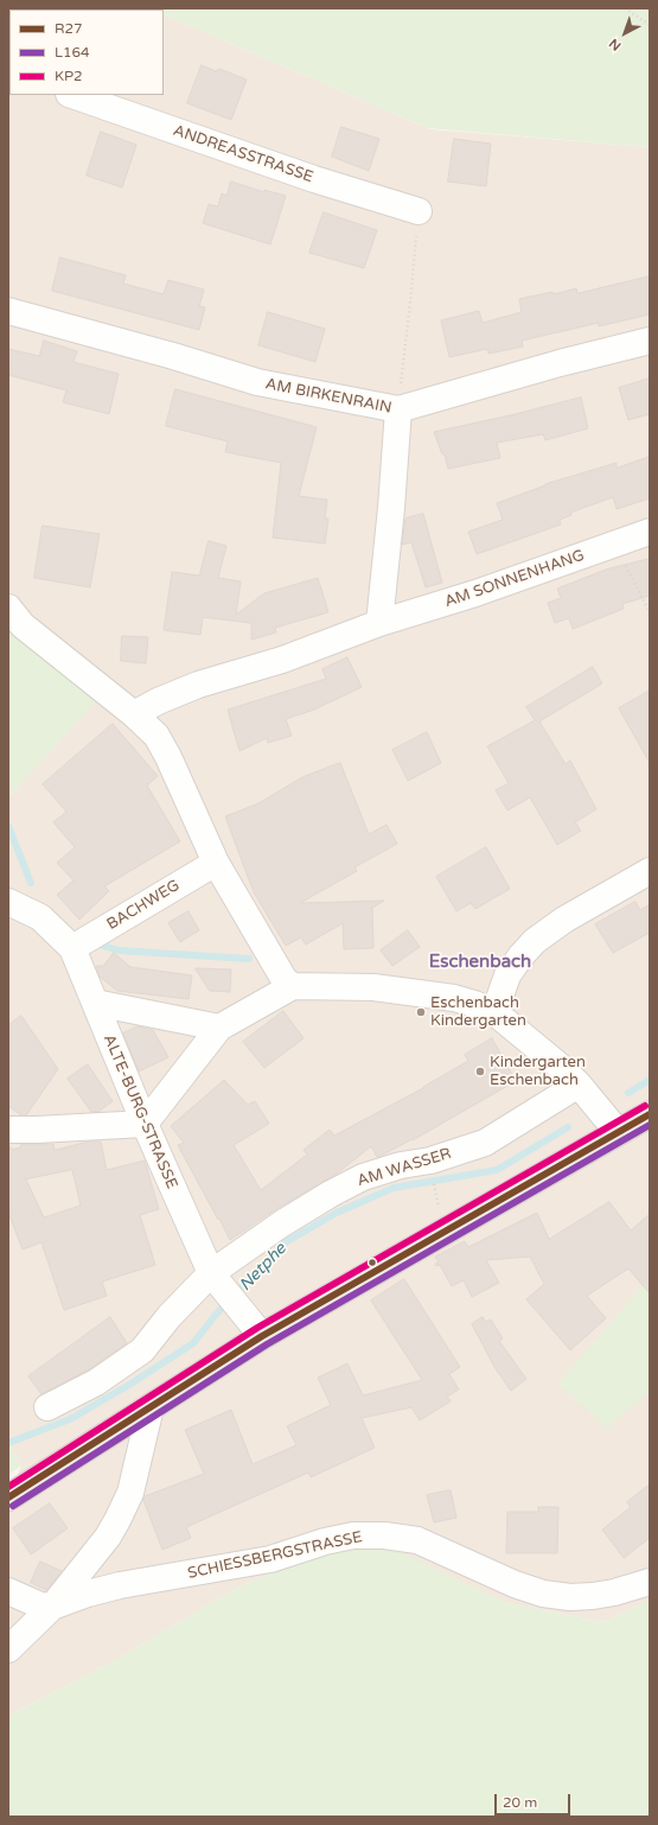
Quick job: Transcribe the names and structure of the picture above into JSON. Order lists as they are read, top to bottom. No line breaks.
{"streets":{"street":["ANDREASSTRASSE","AM BIRKENRAIN","AM SONNENHANG","BACHWEG","ALTE-BURG-STRASSE","AM WASSER","SCHIESSBERGSTRASSE"]},"crossings":[["BACHWEG","ALTE-BURG-STRASSE"],["ALTE-BURG-STRASSE","AM WASSER"]],"districts":["Eschenbach"],"water":["Netphe"],"places":["Eschenbach Kindergarten","Kindergarten Eschenbach"],"lines":["transit line KP2","transit line R27","transit line L164"],"legend":["R27","L164","KP2"],"scale_bar":"20 m","north":"bottom left"}
